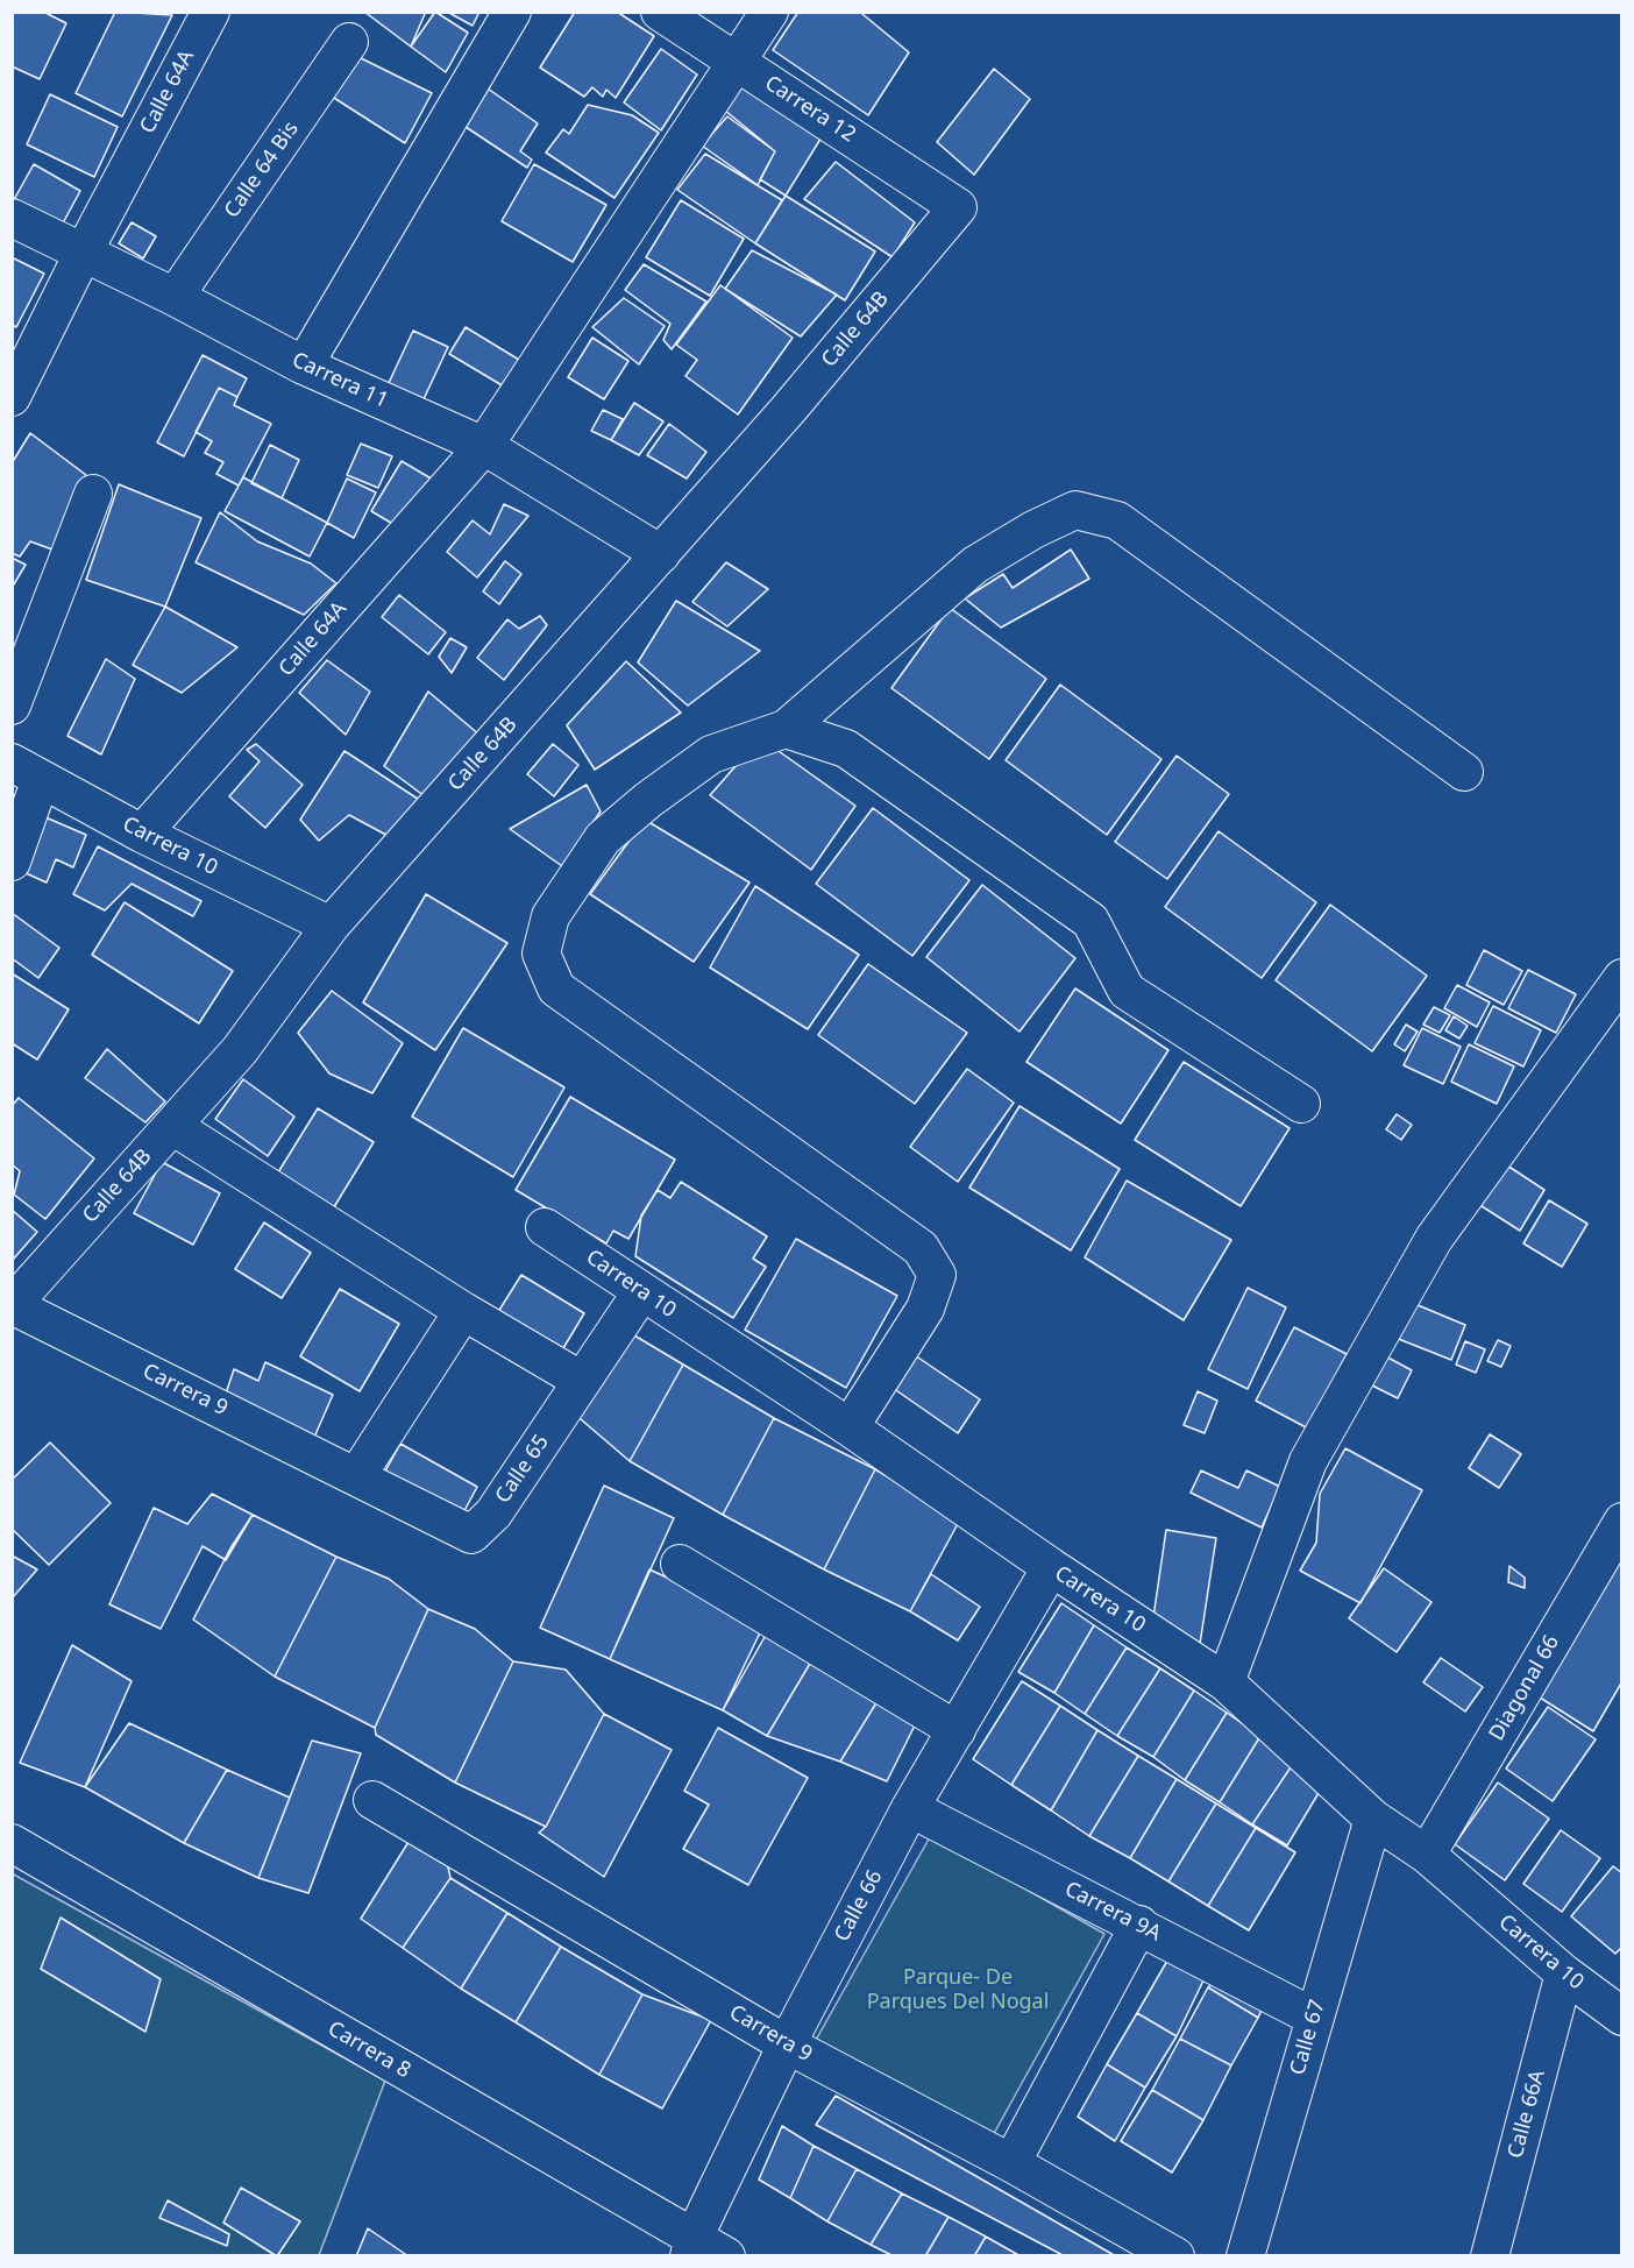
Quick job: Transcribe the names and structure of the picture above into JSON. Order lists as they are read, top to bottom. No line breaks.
{"streets":{"street":["Calle 64A","Carrera 12","Calle 64 Bis","Calle 64B","Carrera 11","Carrera 10","Carrera 9","Calle 65","Diagonal 66","Calle 66","Carrera 9A","Calle 67","Carrera 8","Calle 66A"]},"crossings":[["Calle 64A","Carrera 11"],["Calle 64A","Carrera 10"],["Carrera 12","Calle 64B"],["Calle 64 Bis","Carrera 11"],["Calle 64B","Carrera 11"],["Calle 64B","Carrera 10"],["Calle 64B","Carrera 9"],["Carrera 10","Calle 65"],["Carrera 10","Diagonal 66"],["Carrera 10","Calle 66"],["Carrera 10","Calle 67"],["Carrera 10","Calle 66A"],["Carrera 9","Calle 65"],["Carrera 9","Calle 66"],["Calle 66","Carrera 9A"],["Calle 66","Carrera 8"],["Carrera 9A","Calle 67"]],"parks":["Parque- De Parques Del Nogal"]}
